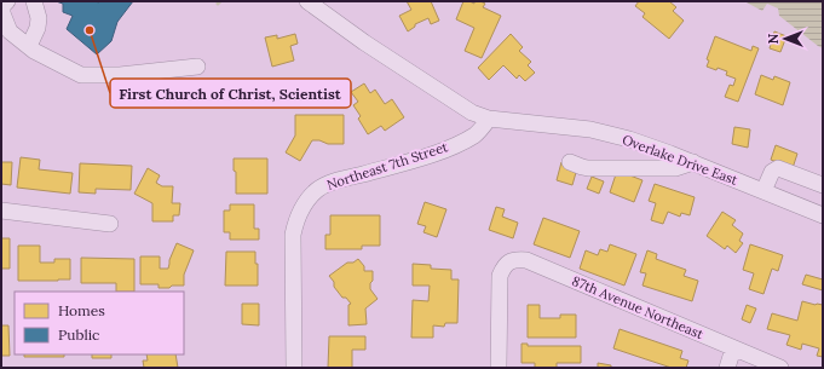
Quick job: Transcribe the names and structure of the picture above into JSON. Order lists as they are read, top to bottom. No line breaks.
{"streets":{"street":["Overlake Drive East","Northeast 7th Street","87th Avenue Northeast"]},"crossings":[["Overlake Drive East","Northeast 7th Street"]],"places":["First Church of Christ, Scientist"],"legend":["Homes","Public"],"north":"left"}
